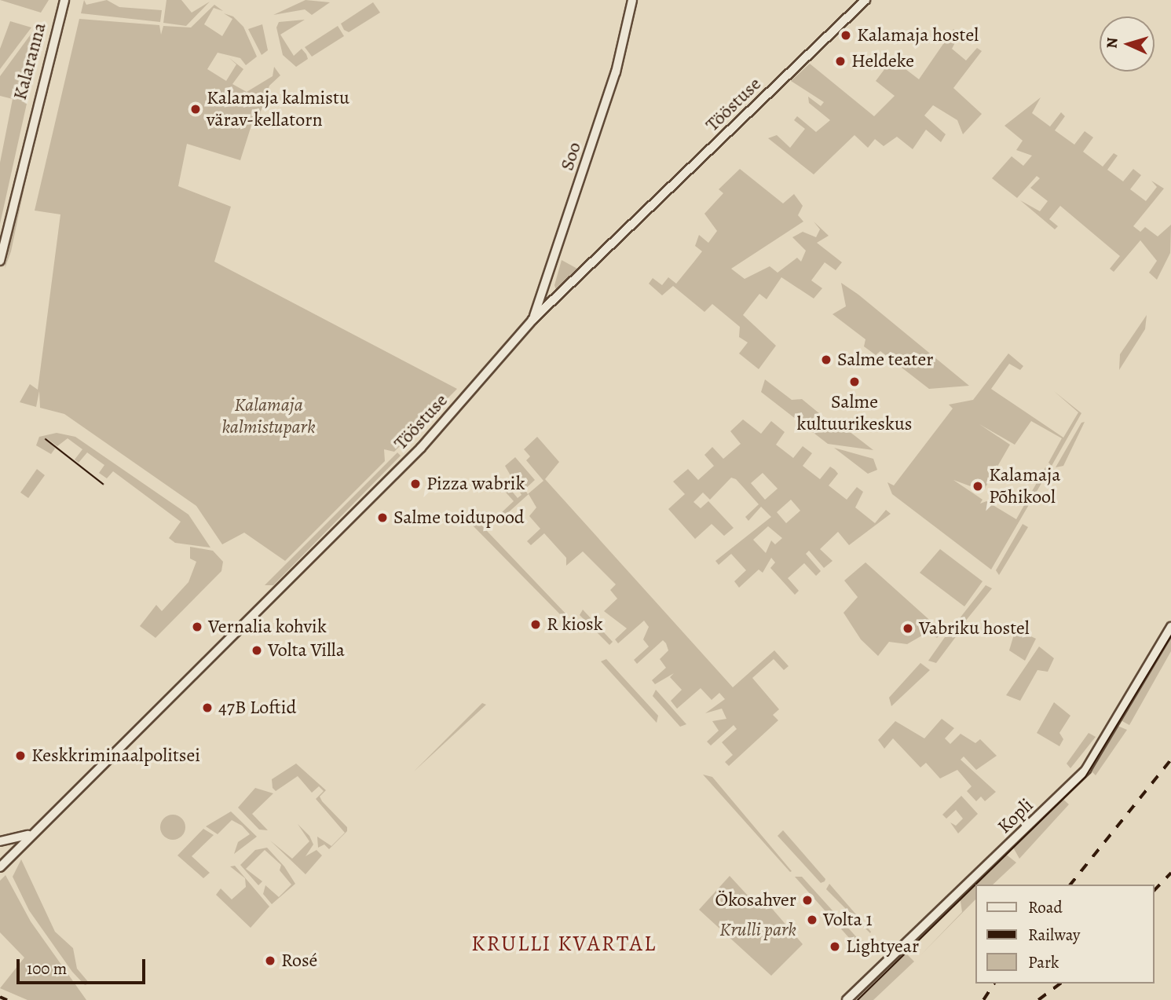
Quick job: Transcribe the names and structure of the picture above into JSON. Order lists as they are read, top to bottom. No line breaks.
{"streets":{"street":["Kalaranna","Tööstuse","Soo","Kopli"]},"crossings":[["Tööstuse","Soo"]],"districts":["KRULLI KVARTAL"],"parks":["Kalamaja kalmistupark","Krulli park"],"places":["Kalamaja hostel","Heldeke","Kalamaja kalmistu värav-kellatorn","Salme teater","Salme kultuurikeskus","Pizza wabrik","Kalamaja Põhikool","Salme toidupood","R kiosk","Vernalia kohvik","Vabriku hostel","Volta Villa","47B Loftid","Keskkriminaalpolitsei","Ökosahver","Volta 1","Lightyear","Rosé"],"legend":["Road","Railway","Park"],"scale_bar":"100 m","north":"left"}
